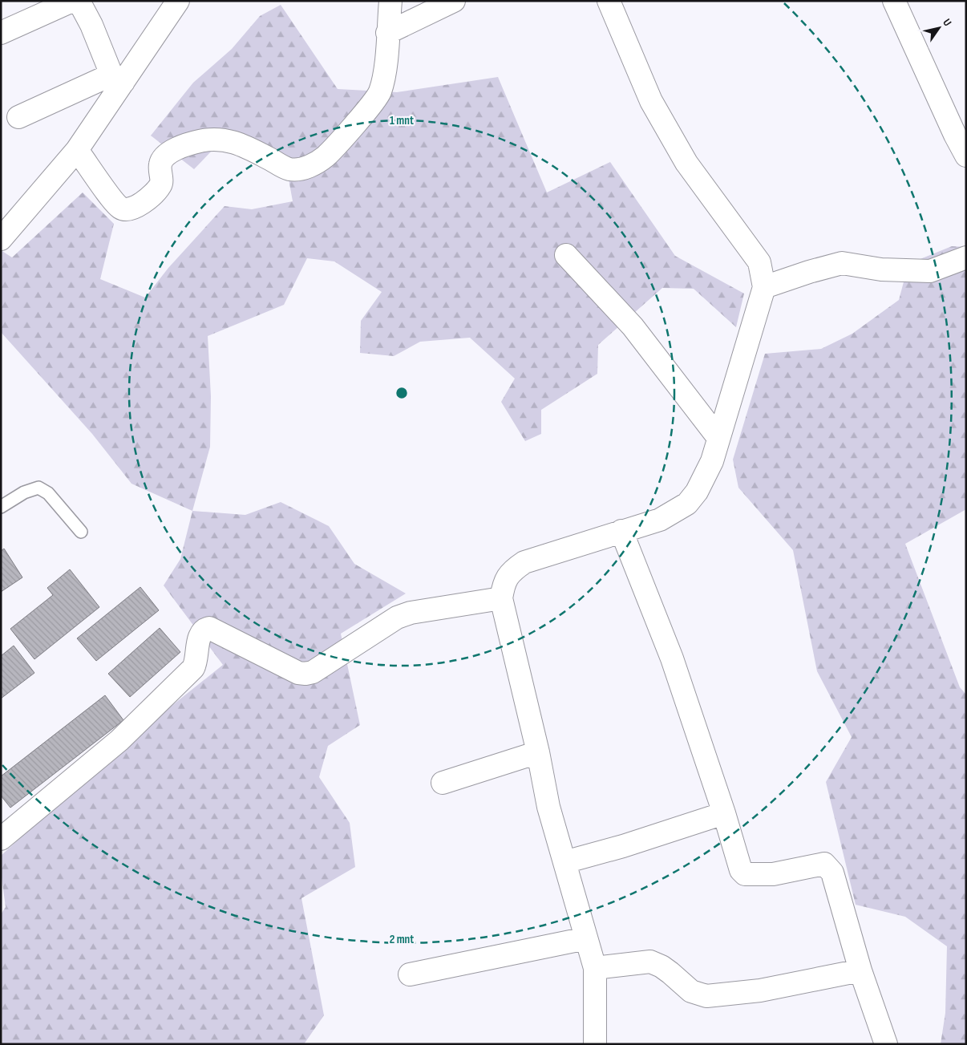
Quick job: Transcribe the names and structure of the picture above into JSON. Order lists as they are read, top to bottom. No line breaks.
{"north":"top right","rings":["1 mnt","2 mnt"]}
